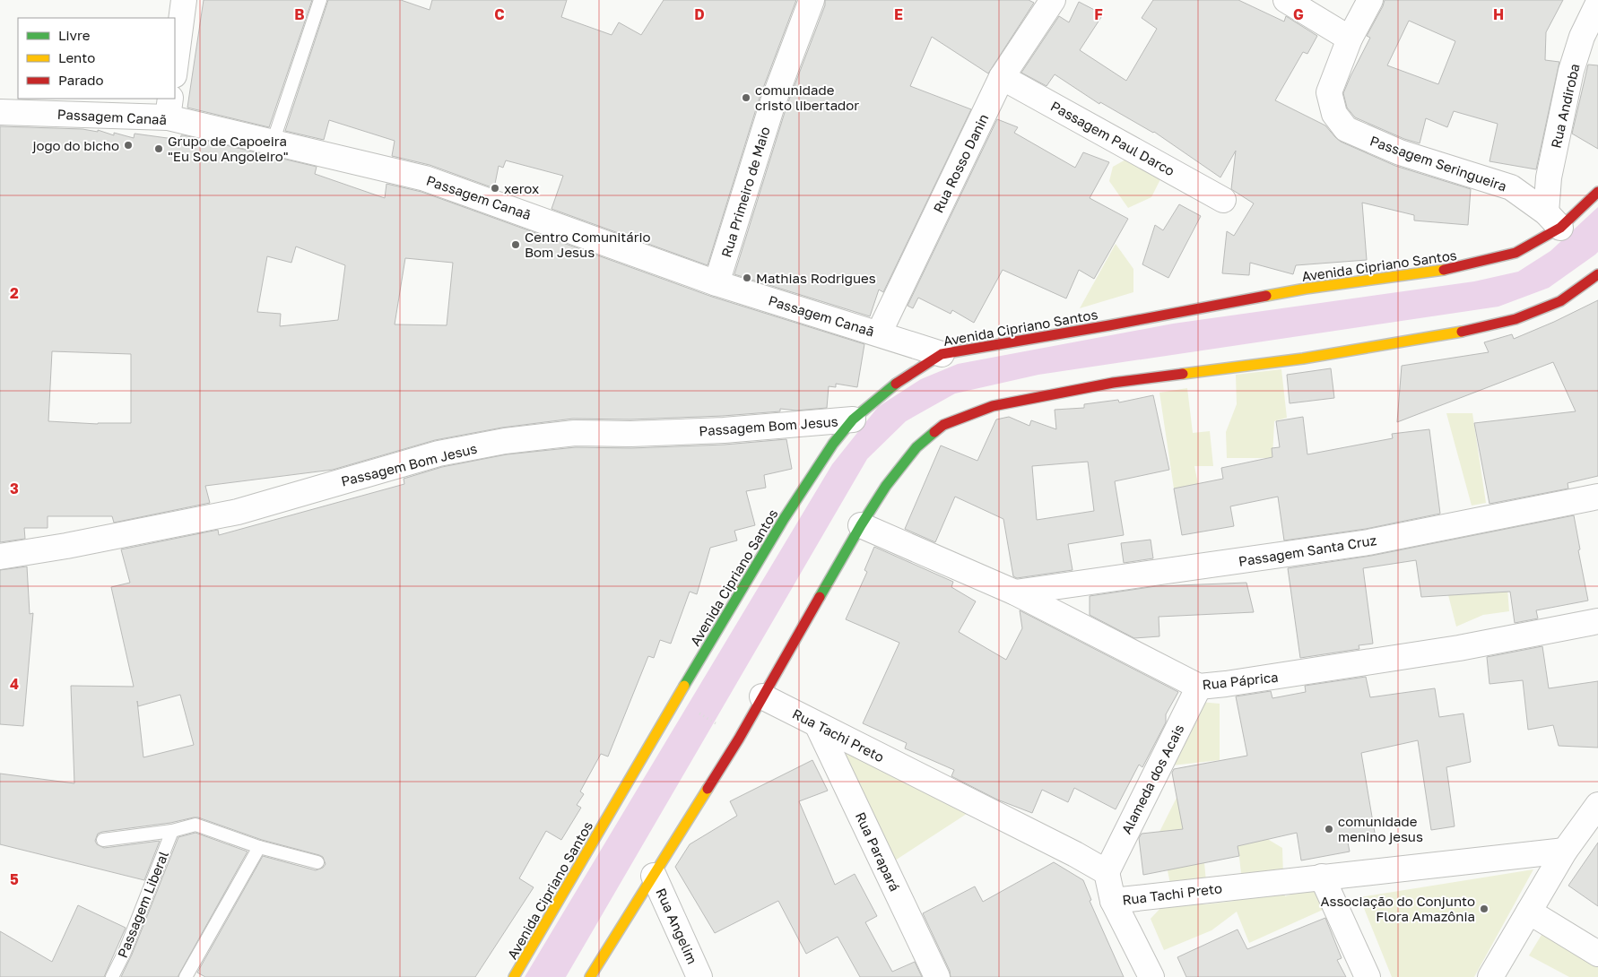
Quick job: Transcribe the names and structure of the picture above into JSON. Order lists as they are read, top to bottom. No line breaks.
{"streets":{"street":["Rua Andiroba","Passagem Canaã","Passagem Paul Darco","Rua Rosso Danin","Passagem Seringueira","Rua Primeiro de Maio","Avenida Cipriano Santos","Passagem Bom Jesus","Passagem Santa Cruz","Rua Páprica","Rua Tachi Preto","Alameda dos Acais","Rua Parapará","Rua Angelim"],"lane":["Passagem Liberal"]},"crossings":[["Rua Andiroba","Passagem Seringueira"],["Rua Andiroba","Avenida Cipriano Santos"],["Passagem Canaã","Rua Rosso Danin"],["Passagem Canaã","Rua Primeiro de Maio"],["Passagem Canaã","Avenida Cipriano Santos"],["Passagem Paul Darco","Rua Rosso Danin"],["Passagem Seringueira","Avenida Cipriano Santos"],["Avenida Cipriano Santos","Passagem Bom Jesus"],["Passagem Santa Cruz","Rua Páprica"],["Rua Páprica","Alameda dos Acais"],["Rua Tachi Preto","Alameda dos Acais"],["Rua Tachi Preto","Rua Parapará"]],"places":["comunidade cristo libertador","jogo do bicho","Grupo de Capoeira \"Eu Sou Angoleiro\"","xerox","Centro Comunitário Bom Jesus","Mathias Rodrigues","comunidade menino jesus","Associação do Conjunto Flora Amazônia"],"legend":["Livre","Lento","Parado"],"grid":{"columns":["B","C","D","E","F","G","H"],"rows":["2","3","4","5"]}}
